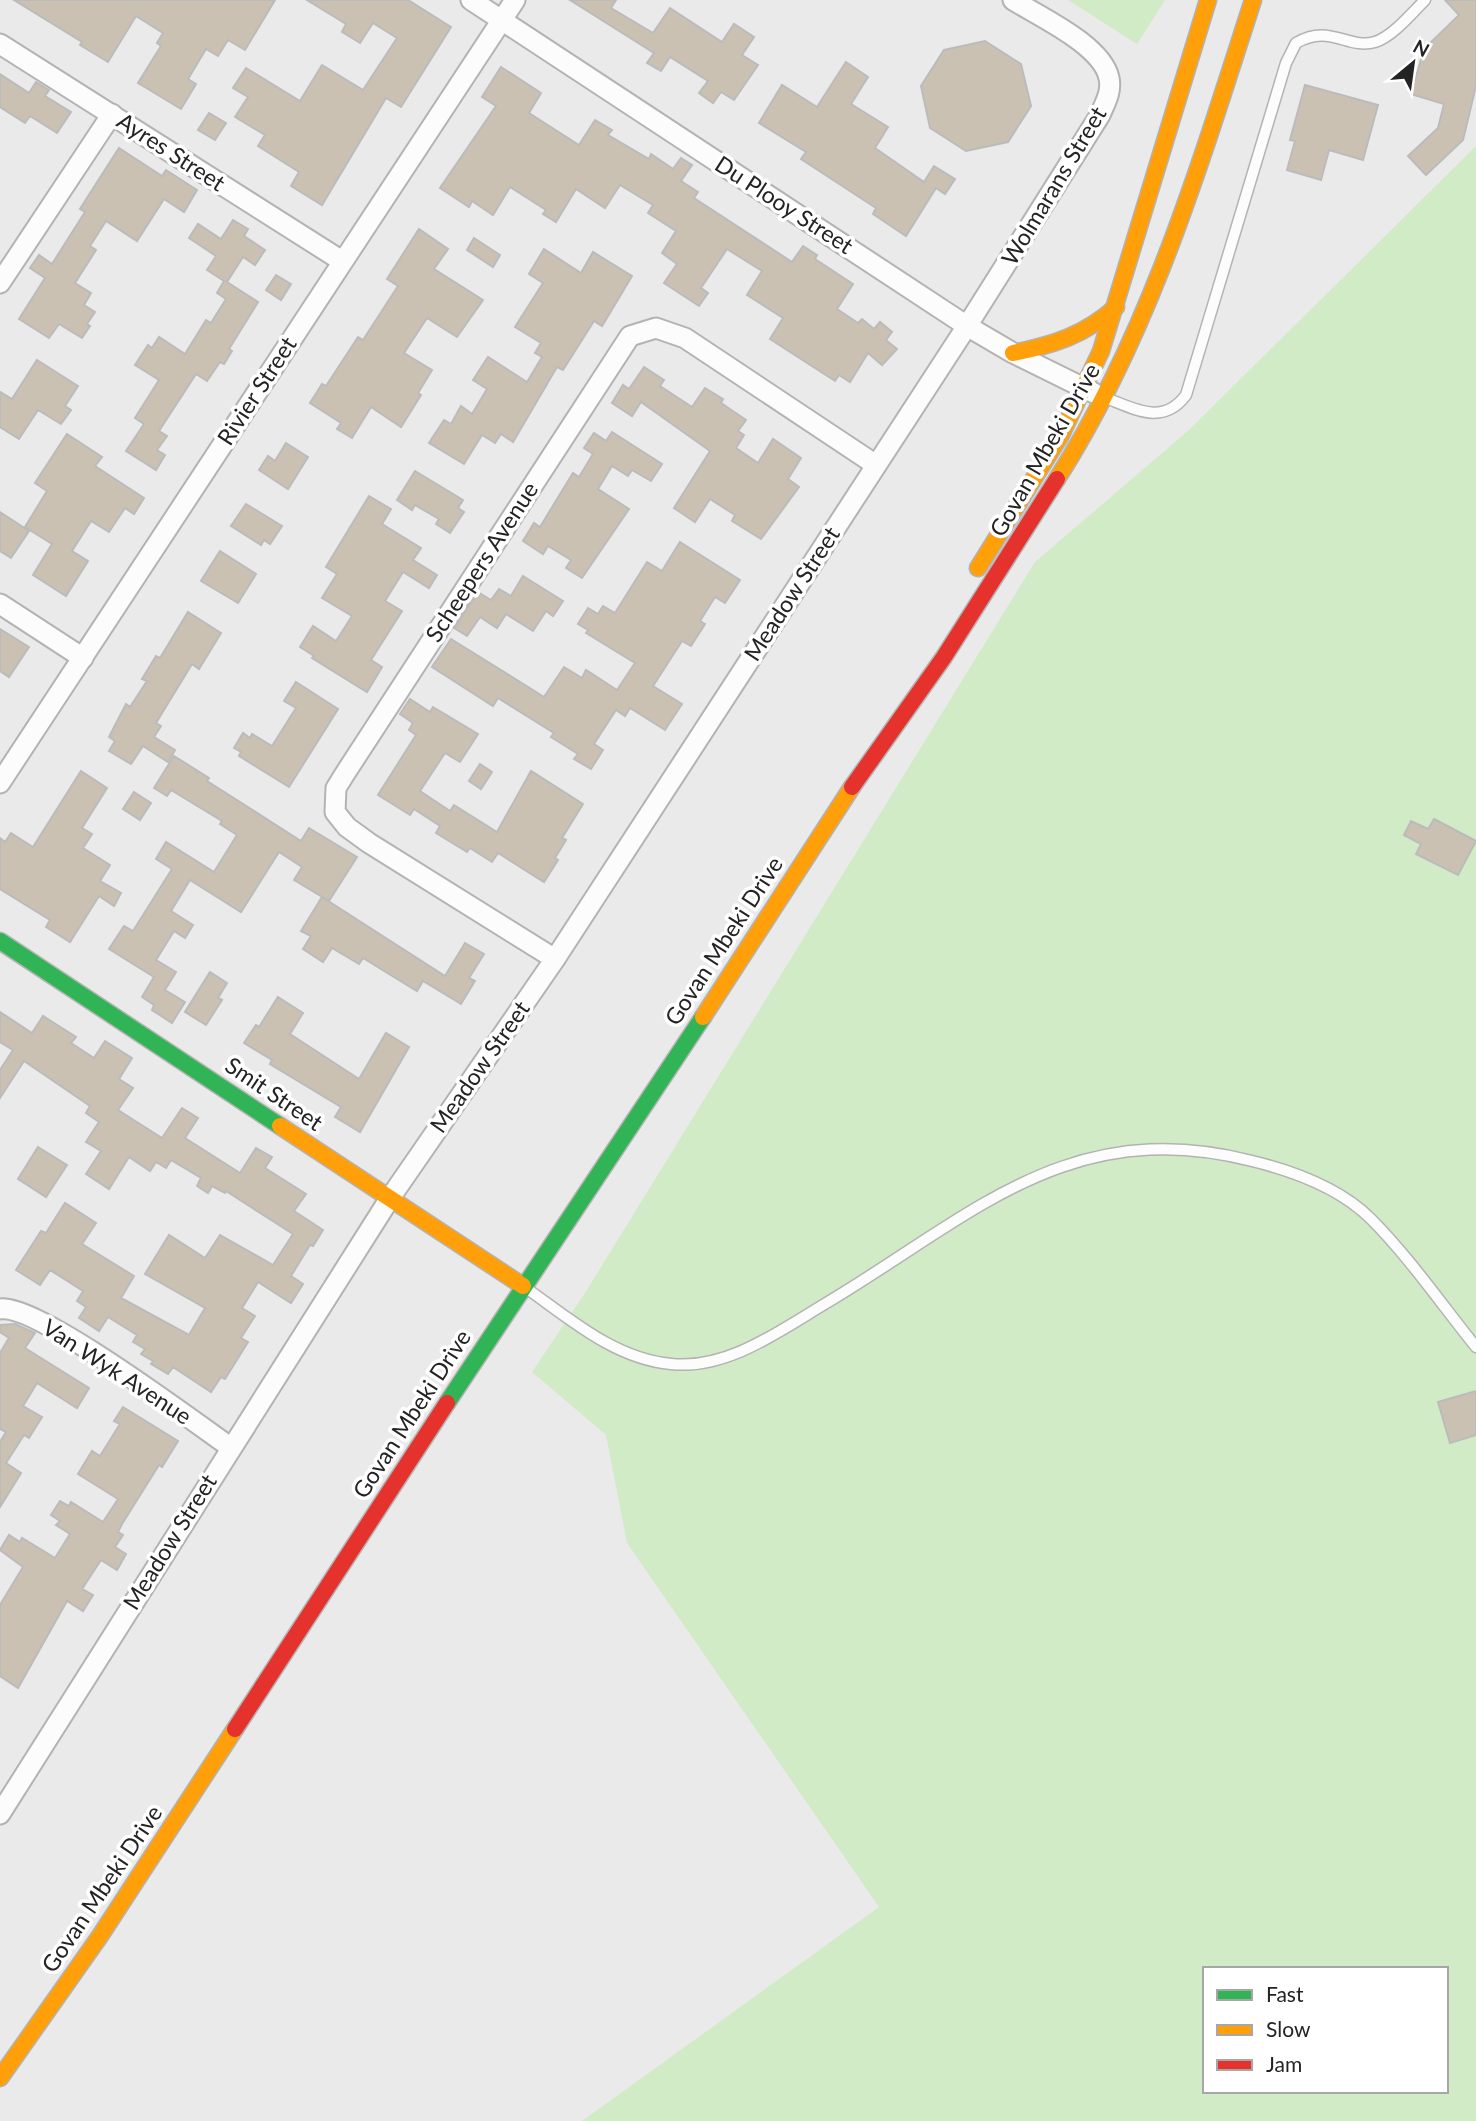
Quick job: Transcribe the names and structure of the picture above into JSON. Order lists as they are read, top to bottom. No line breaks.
{"streets":{"main road":["Govan Mbeki Drive","Smit Street"],"street":["Ayres Street","Wolmarans Street","Du Plooy Street","Rivier Street","Scheepers Avenue","Meadow Street","Van Wyk Avenue"]},"crossings":[["Ayres Street","Rivier Street"],["Wolmarans Street","Du Plooy Street"],["Wolmarans Street","Meadow Street"],["Du Plooy Street","Rivier Street"],["Du Plooy Street","Govan Mbeki Drive"],["Du Plooy Street","Meadow Street"],["Govan Mbeki Drive","Smit Street"],["Scheepers Avenue","Meadow Street"],["Meadow Street","Smit Street"],["Meadow Street","Van Wyk Avenue"]],"legend":["Fast","Slow","Jam"],"north":"top right"}
